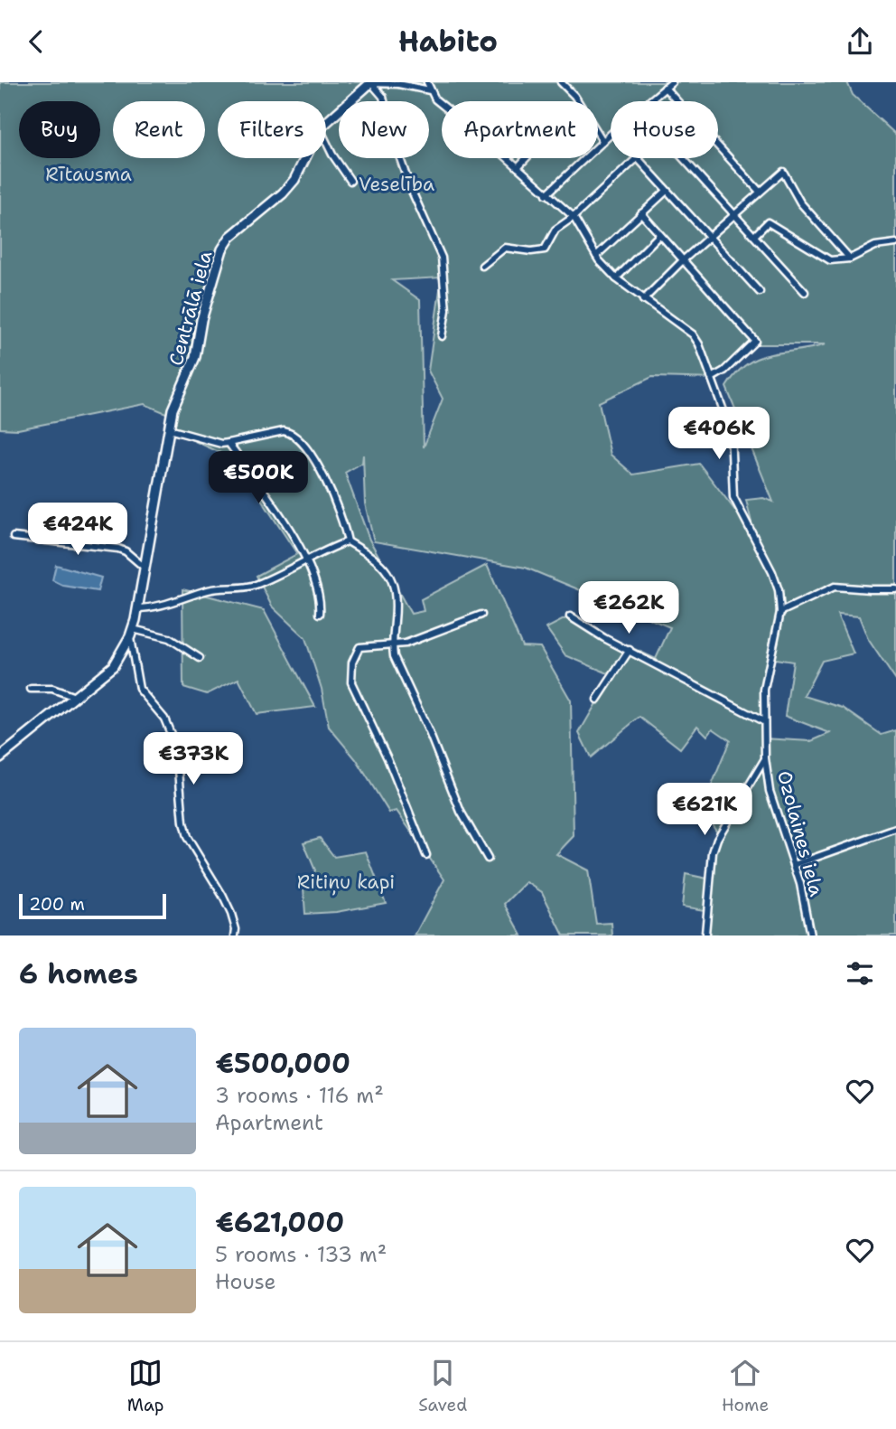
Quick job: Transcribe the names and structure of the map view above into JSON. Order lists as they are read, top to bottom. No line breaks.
{"streets":{"street":["Centrālā iela","Ozolaines iela"]},"parks":["Rītausma","Veselība","Ritiņu kapi"],"scale_bar":"200 m","page":{"header":"Habito","chip":["Buy","Rent","Filters","New","Apartment","House"],"price":["€406K","€500K","€424K","€262K","€373K","€621K"],"scale":"200 m","heading":"6 homes","list":[{"name":"€500,000","note":"3 rooms · 116 m² · Apartment"},{"name":"€621,000","note":"5 rooms · 133 m² · House"}],"tabs":["Map","Saved","Home"]}}
